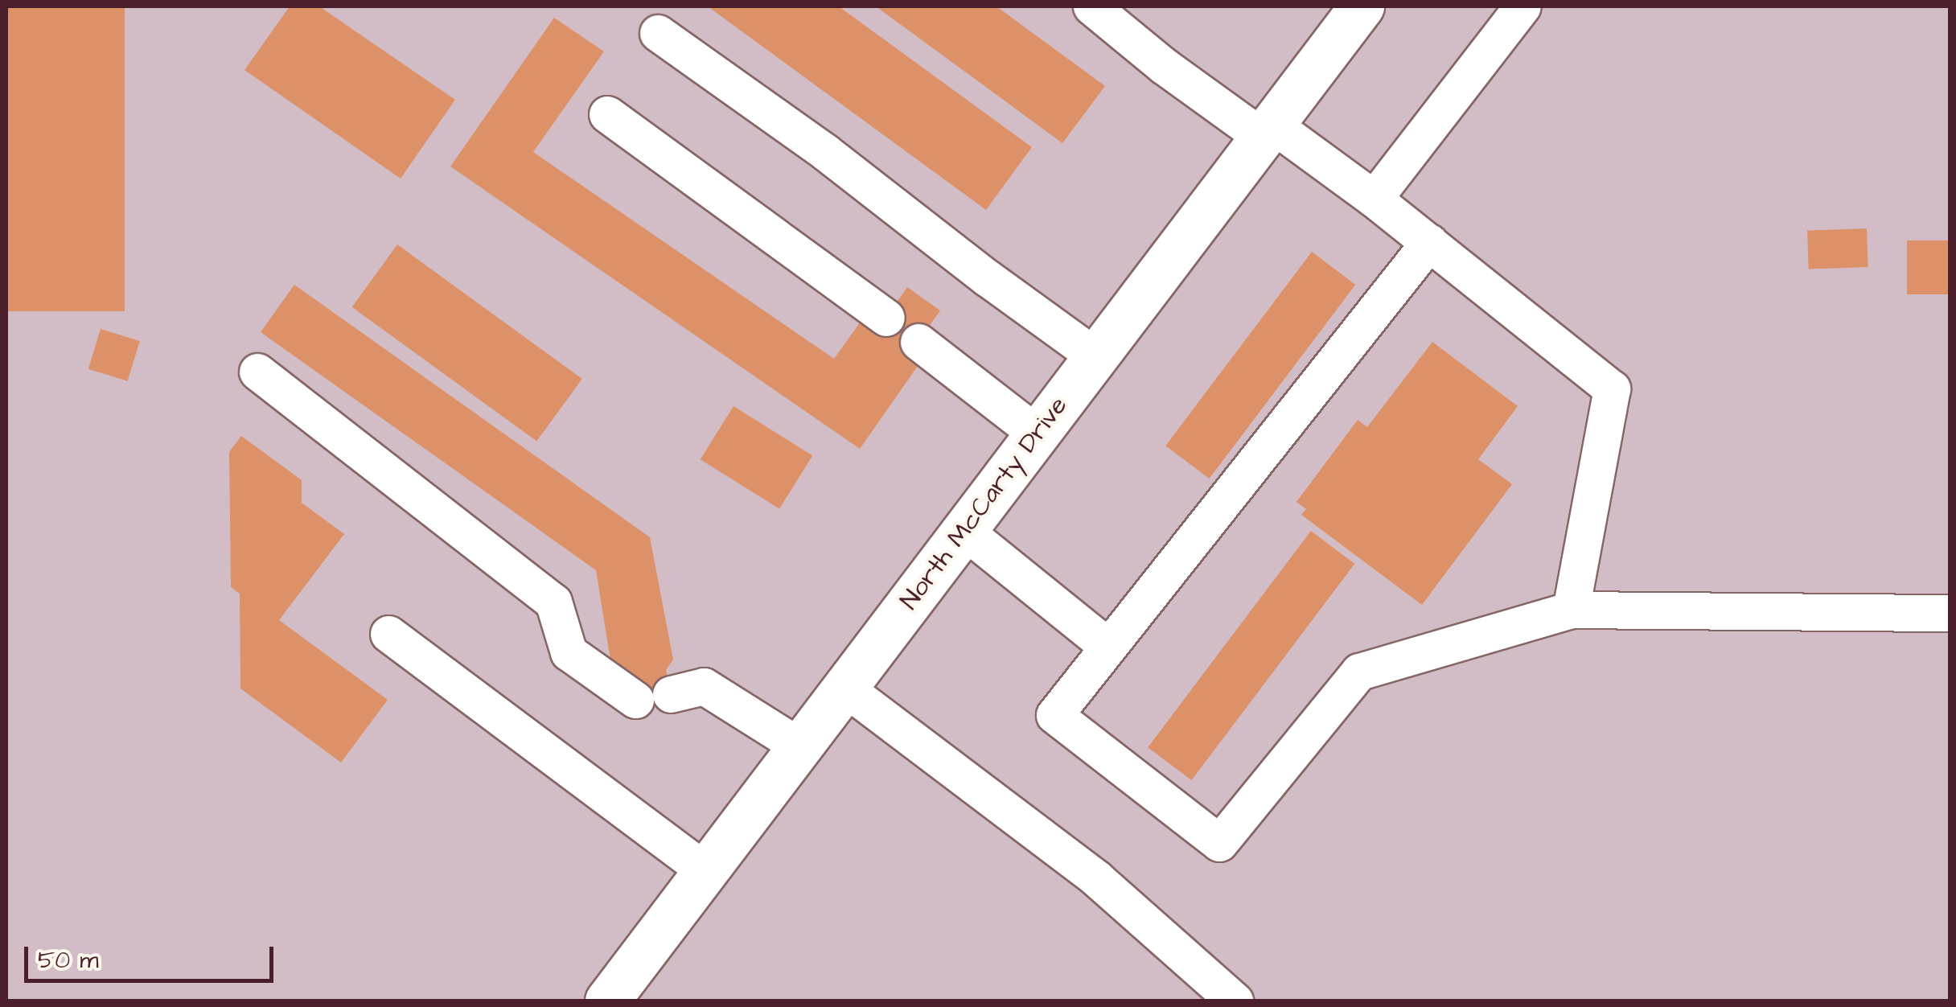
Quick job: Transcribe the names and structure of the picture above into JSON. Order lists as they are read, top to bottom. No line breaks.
{"streets":{"main road":["North McCarty Drive"]},"scale_bar":"50 m"}
